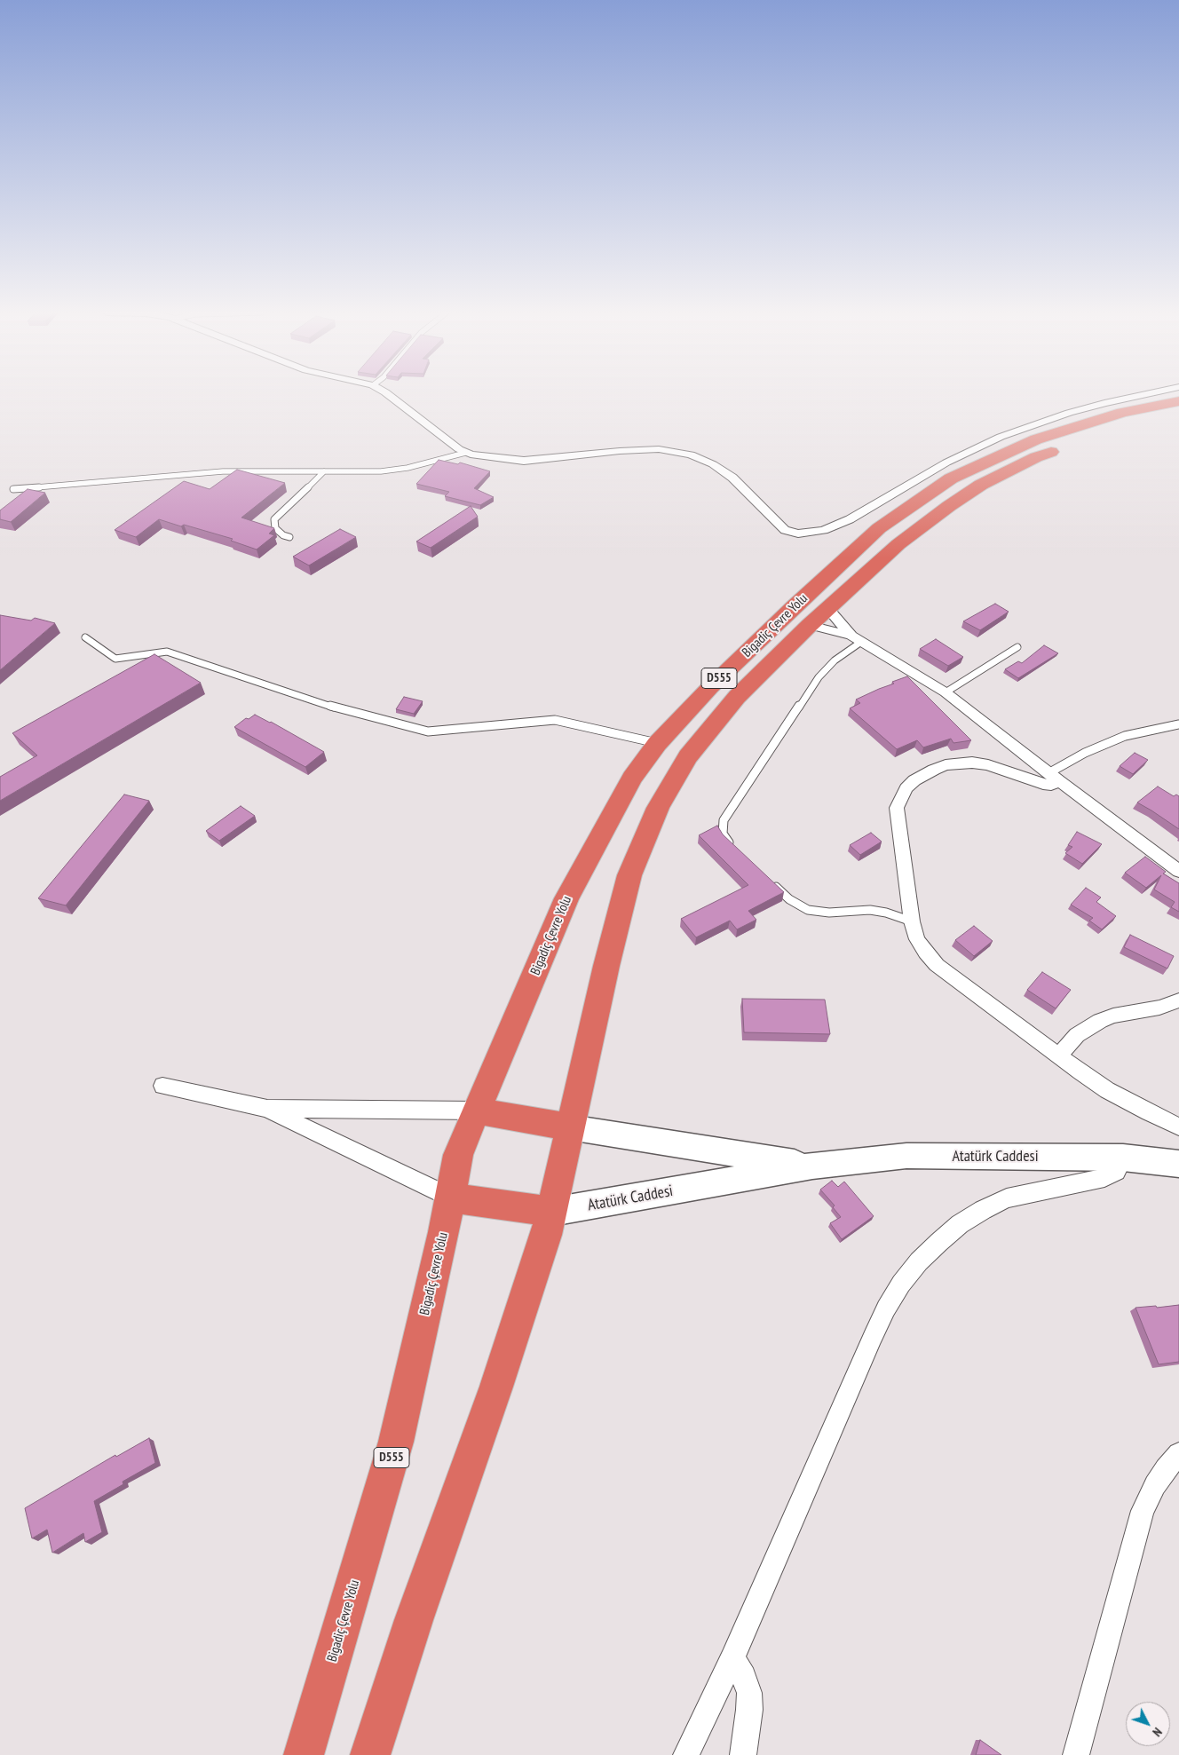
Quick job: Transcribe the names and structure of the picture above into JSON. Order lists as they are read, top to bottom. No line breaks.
{"streets":{"highway":["Bigadiç Çevre Yolu","D555"],"main road":["Atatürk Caddesi"]},"crossings":[["Bigadiç Çevre Yolu","Atatürk Caddesi"]],"north":"bottom right"}
